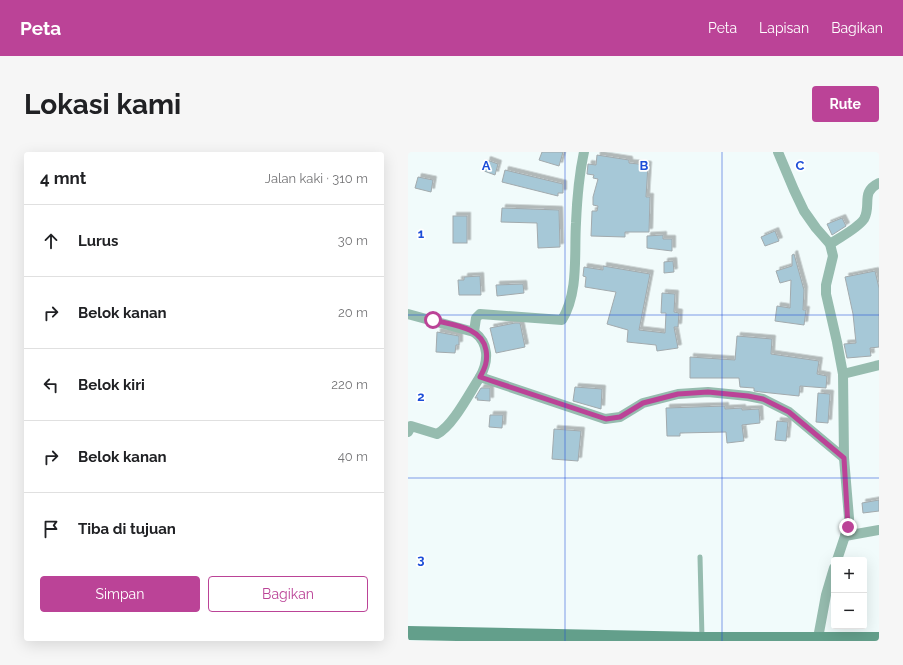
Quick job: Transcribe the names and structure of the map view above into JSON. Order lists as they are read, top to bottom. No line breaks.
{"page":{"header":"Peta","nav":["Peta","Lapisan","Bagikan"],"buttons":["Rute",["Simpan","Bagikan"]],"title":"Lokasi kami","heading":["4 mnt","Jalan kaki · 310 m"],"list":[["Lurus","30 m"],["Belok kanan","20 m"],["Belok kiri","220 m"],["Belok kanan","40 m"],"Tiba di tujuan"],"map_buttons":["+","−"]},"grid":{"columns":["A","B","C"],"rows":["1","2","3"]}}
